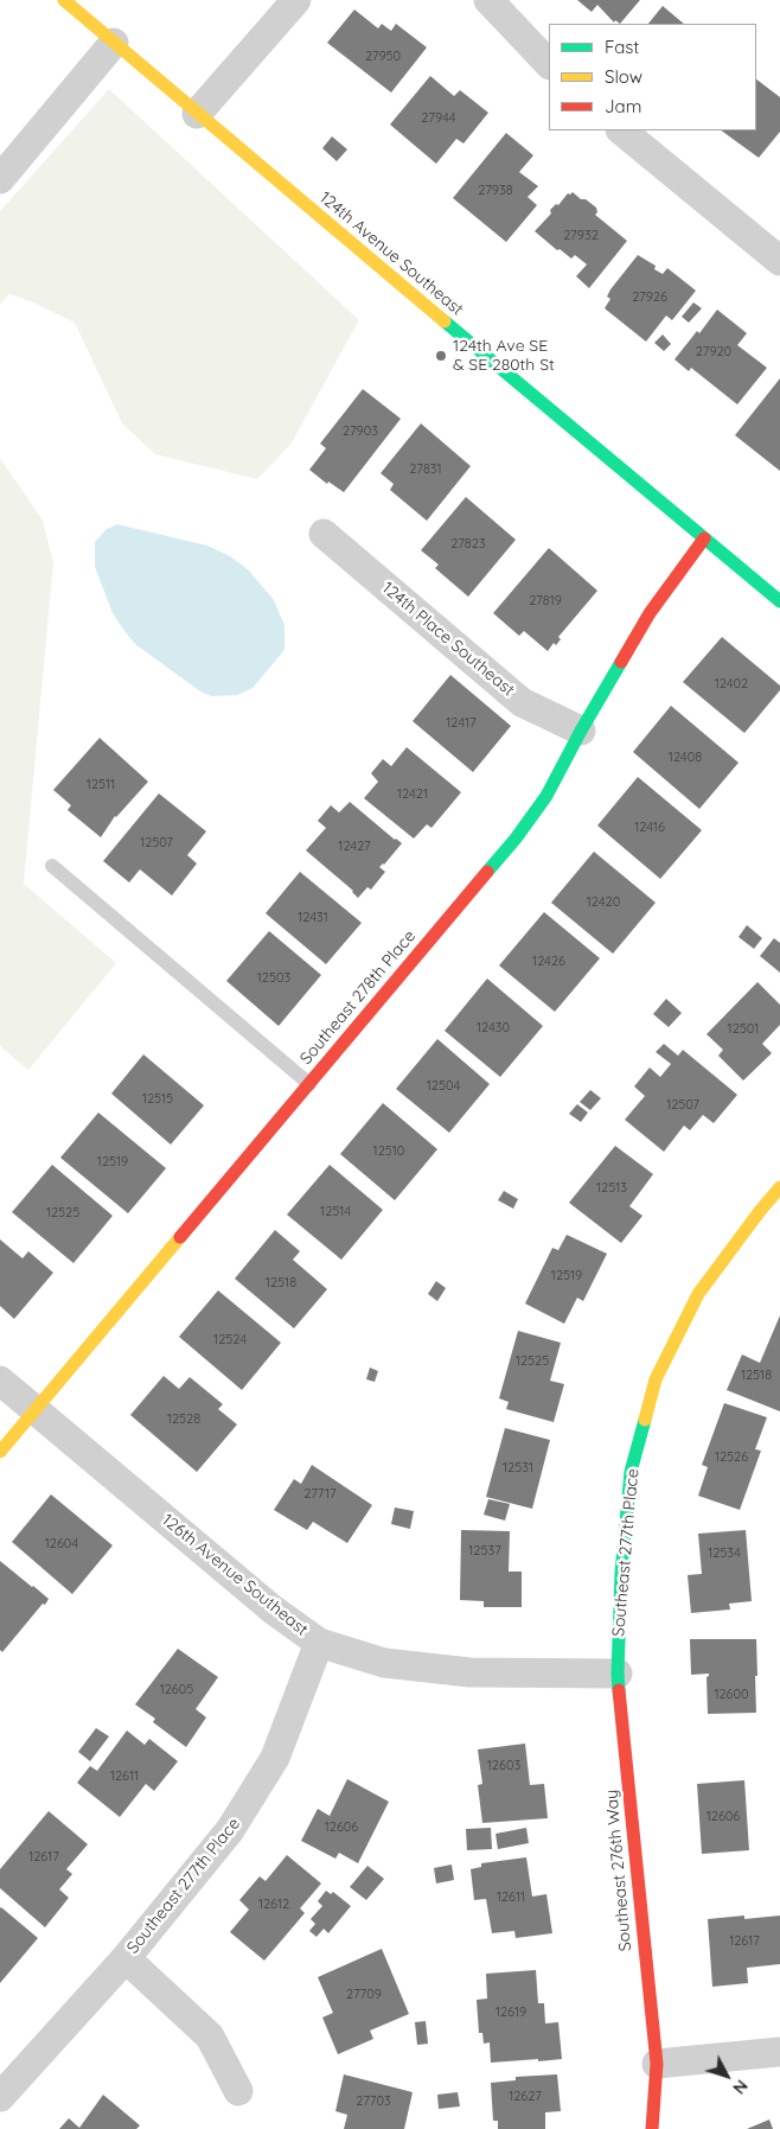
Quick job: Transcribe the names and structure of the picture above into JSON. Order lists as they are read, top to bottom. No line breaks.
{"streets":{"street":["124th Avenue Southeast","124th Place Southeast","Southeast 278th Place","Southeast 277th Place","126th Avenue Southeast","Southeast 276th Way"]},"crossings":[["124th Avenue Southeast","Southeast 278th Place"],["124th Place Southeast","Southeast 278th Place"],["Southeast 278th Place","126th Avenue Southeast"],["Southeast 277th Place","126th Avenue Southeast"],["Southeast 277th Place","Southeast 276th Way"],["126th Avenue Southeast","Southeast 276th Way"]],"places":["124th Ave SE & SE 280th St"],"house_numbers":["27950","27944","27938","27932","27926","27920","27903","27831","27823","27819","12402","12417","12408","12511","12421","12416","12507","12427","12420","12431","12426","12503","12430","12501","12504","12515","12507","12510","12519","12513","12514","12525","12519","12518","12524","12525","12518","12528","12526","12531","27717","12604","12537","12534","12605","12600","12603","12611","12606","12606","12617","12611","12612","12617","27709","12619","12627","27703"],"legend":["Fast","Slow","Jam"],"north":"bottom right"}
